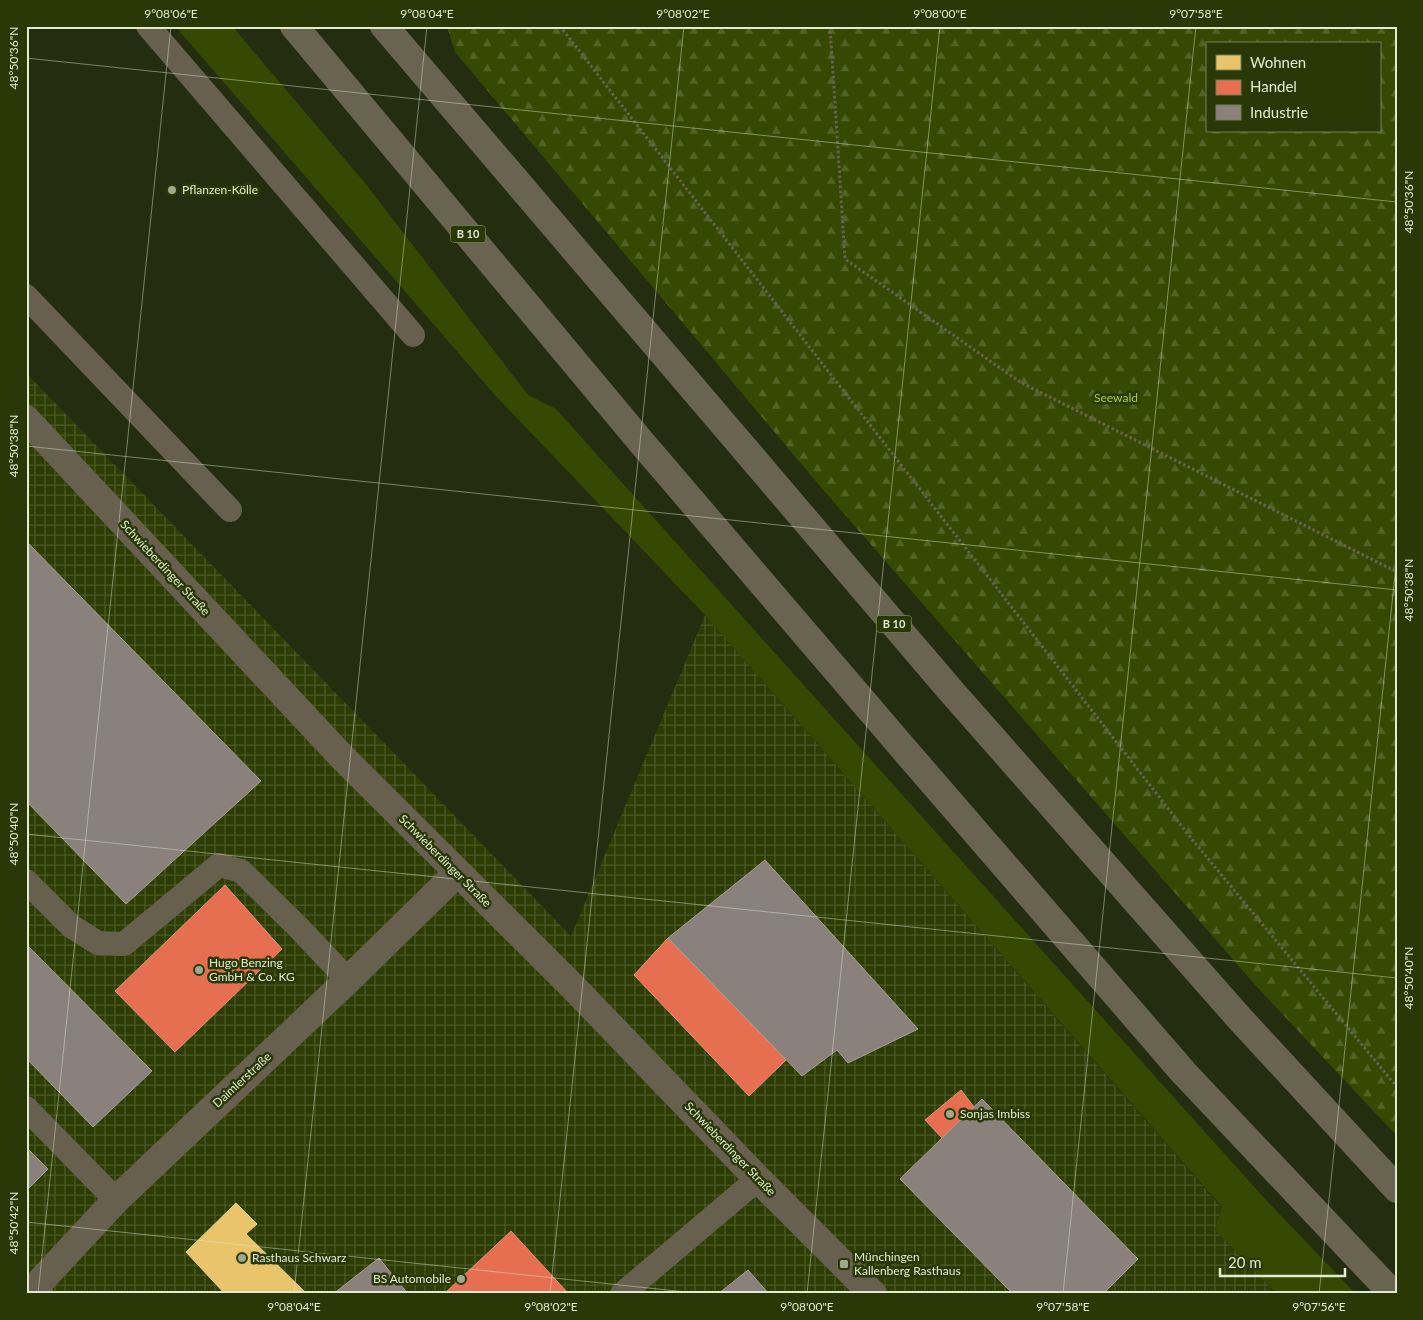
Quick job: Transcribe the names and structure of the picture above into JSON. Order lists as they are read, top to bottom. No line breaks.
{"streets":{"highway":["B 10"],"street":["Schwieberdinger Straße","Daimlerstraße"]},"crossings":[["Schwieberdinger Straße","Daimlerstraße"]],"parks":["Seewald"],"places":{"other":["Pflanzen-Kölle","Hugo Benzing GmbH & Co. KG","Sonjas Imbiss","Rasthaus Schwarz","BS Automobile"],"transit":["Münchingen Kallenberg Rasthaus"]},"legend":["Wohnen","Handel","Industrie"],"scale_bar":"20 m","coordinates":["9°08'06\"E","9°08'04\"E","9°08'02\"E","9°08'00\"E","9°07'58\"E","48°50'36\"N","48°50'38\"N","48°50'40\"N","48°50'42\"N","9°07'56\"E"]}
